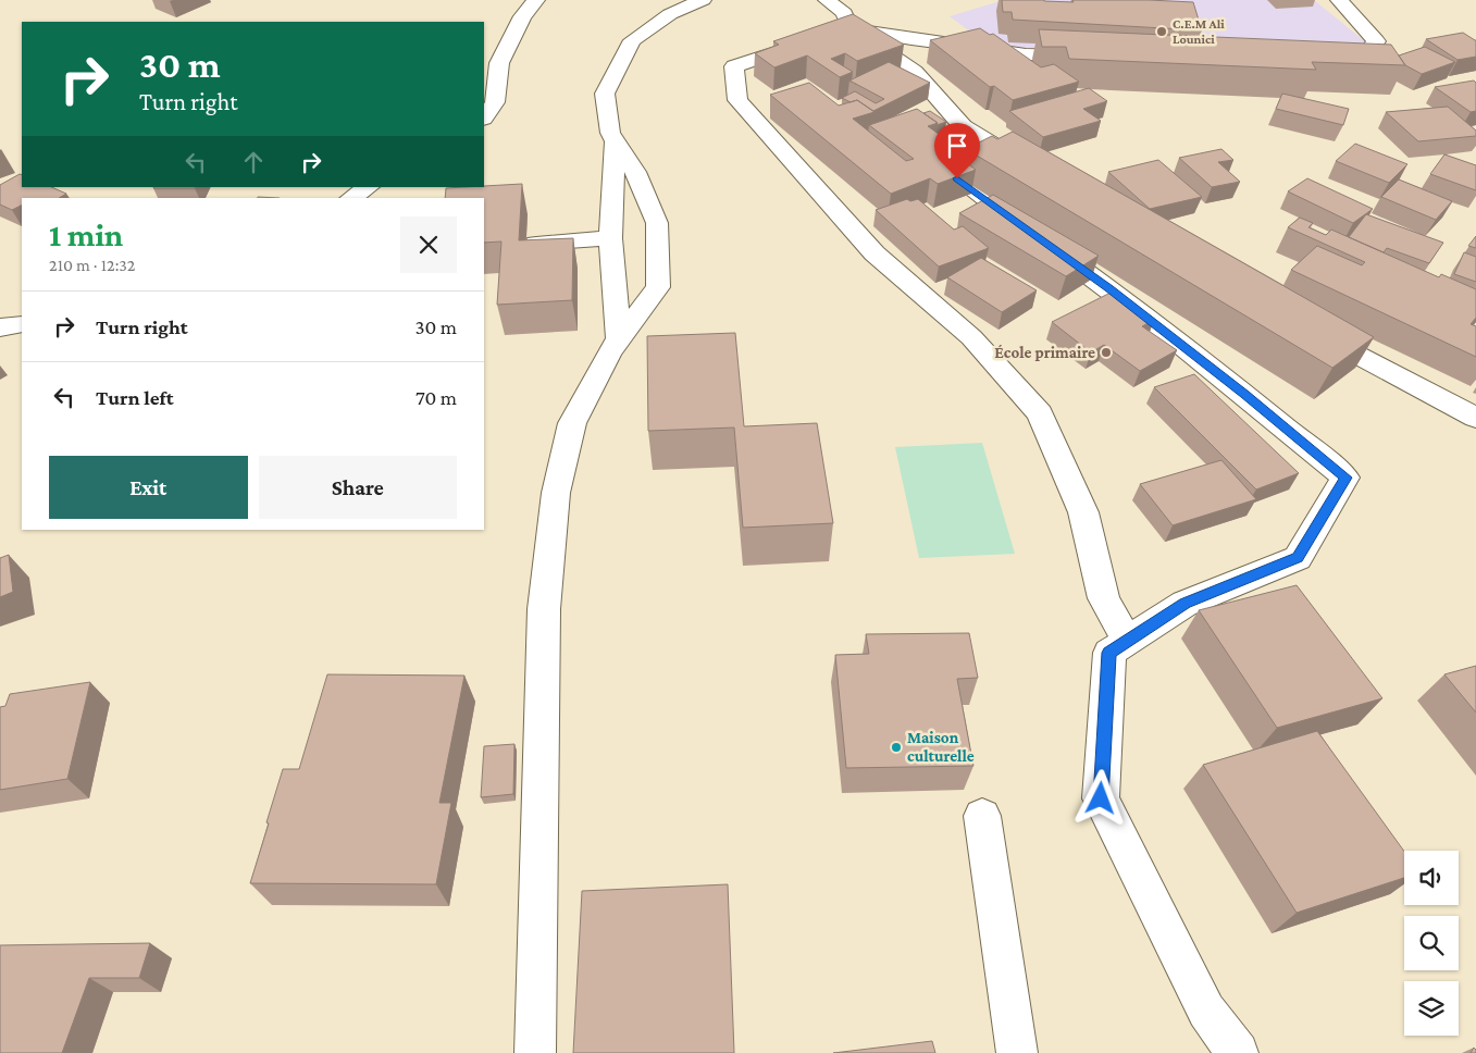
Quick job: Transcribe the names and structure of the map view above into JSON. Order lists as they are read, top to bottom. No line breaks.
{"places":["C.E.M Ali Lounici","École primaire","Maison culturelle"],"page":{"turn":["30 m","Turn right"],"heading":["1 min","210 m · 12:32"],"list":[{"name":"Turn right","value":"30 m"},{"name":"Turn left","value":"70 m"}],"buttons":["Exit","Share"]}}
